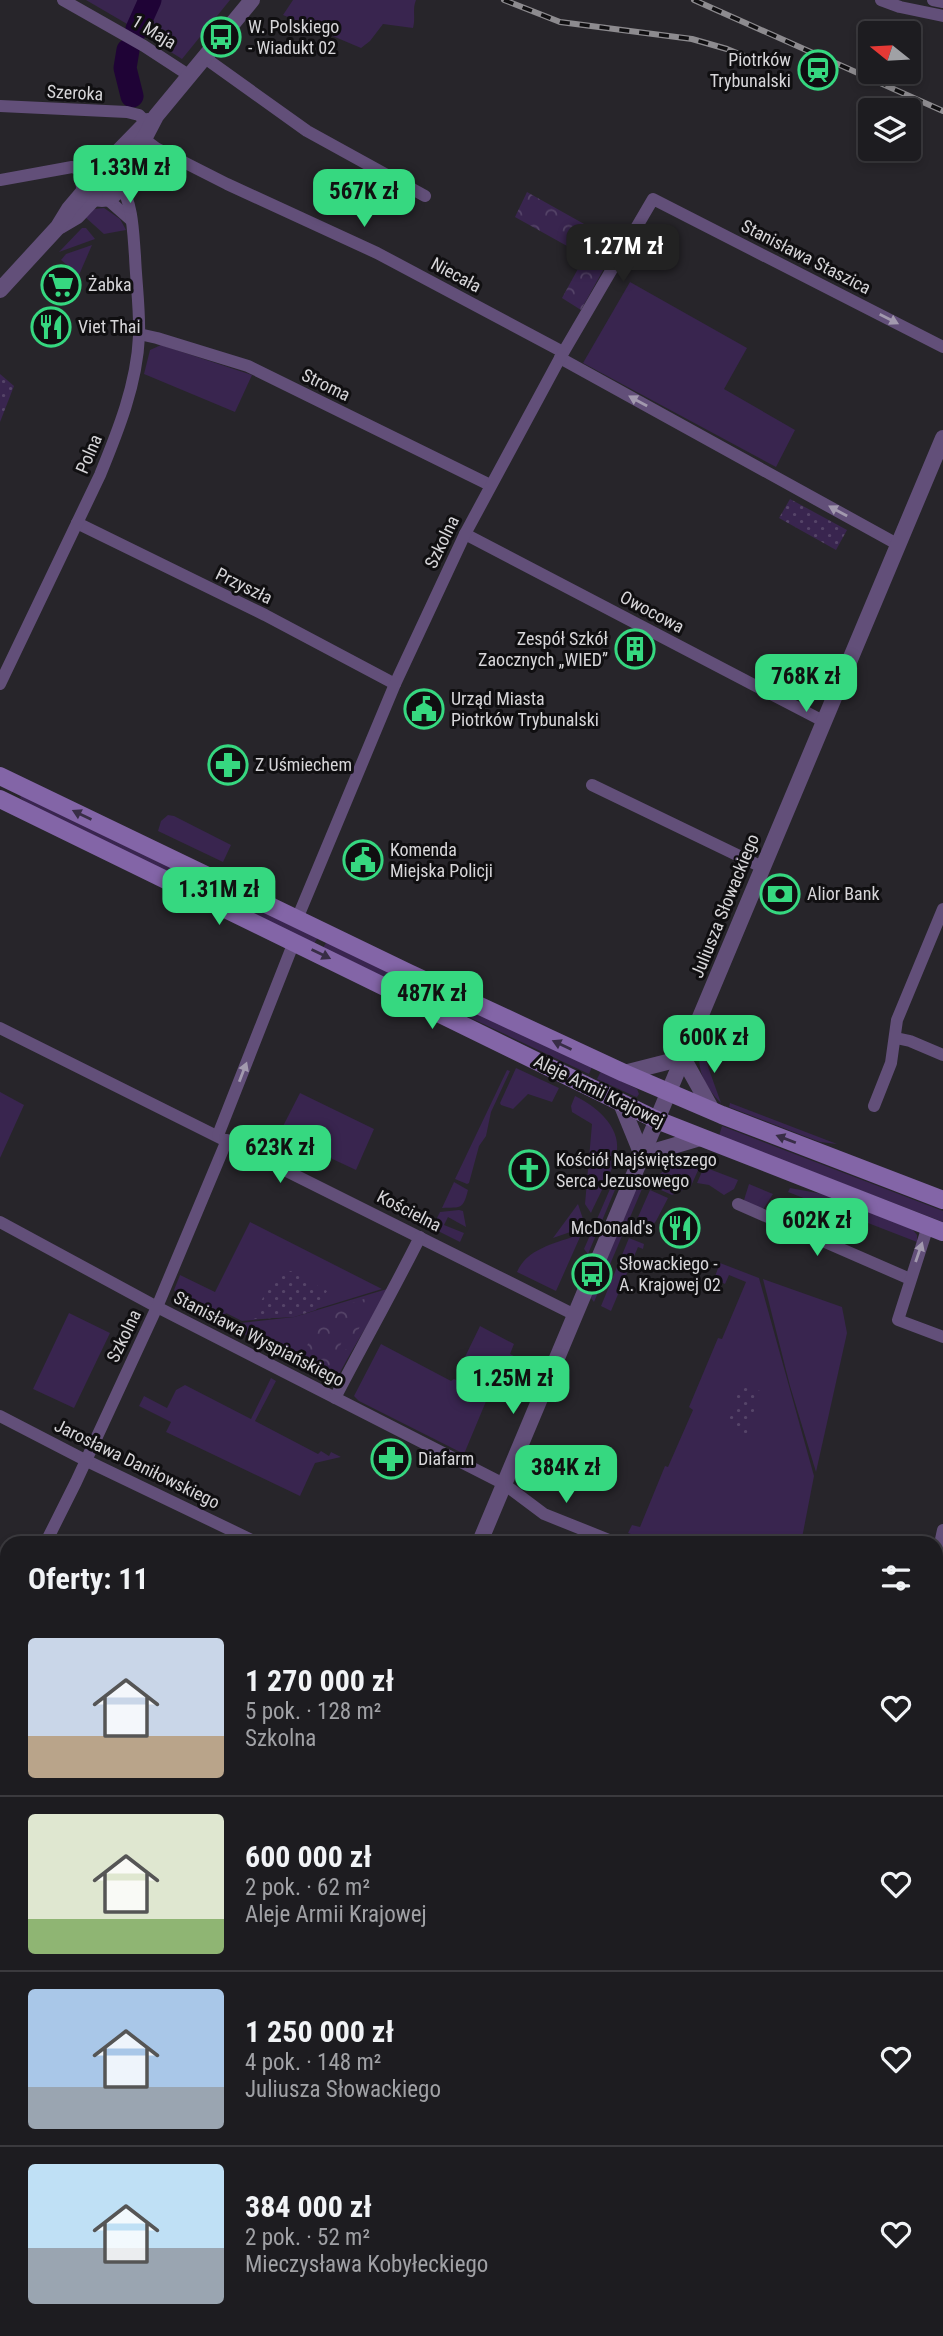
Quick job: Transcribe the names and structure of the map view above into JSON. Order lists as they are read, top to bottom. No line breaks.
{"streets":{"main road":["Aleje Armii Krajowej"],"street":["1 Maja","Szeroka","Stanisława Staszica","Niecała","Stroma","Polna","Szkolna","Przyszła","Owocowa","Juliusza Słowackiego","Kościelna","Stanisława Wyspiańskiego","Jarosława Daniłowskiego"]},"crossings":[["Stanisława Staszica","Szkolna"],["Niecała","Szkolna"],["Niecała","Juliusza Słowackiego"],["Stroma","Polna"],["Stroma","Szkolna"],["Polna","Przyszła"],["Szkolna","Przyszła"],["Szkolna","Owocowa"],["Szkolna","Aleje Armii Krajowej"],["Szkolna","Kościelna"],["Szkolna","Stanisława Wyspiańskiego"],["Szkolna","Jarosława Daniłowskiego"],["Owocowa","Juliusza Słowackiego"],["Juliusza Słowackiego","Aleje Armii Krajowej"],["Juliusza Słowackiego","Kościelna"],["Juliusza Słowackiego","Stanisława Wyspiańskiego"]],"one_way":["Stanisława Staszica","Niecała"],"places":{"bus stop":["W. Polskiego - Wiadukt 02","Słowackiego - A. Krajowej 02"],"station":["Piotrków Trybunalski"],"supermarket":["Żabka"],"restaurant":["Viet Thai","McDonald's"],"building":["Zespół Szkół Zaocznych „WIED”"],"public building":["Urząd Miasta Piotrków Trybunalski","Komenda Miejska Policji"],"pharmacy":["Z Uśmiechem","Diafarm"],"bank":["Alior Bank"],"church":["Kościół Najświętszego Serca Jezusowego"]},"north":"left","page":{"price":["1.33M zł","567K zł","1.27M zł","768K zł","1.31M zł","487K zł","600K zł","623K zł","602K zł","1.25M zł","384K zł"],"heading":"Oferty: 11","list":[{"name":"1 270 000 zł","note":"5 pok. · 128 m² · Szkolna"},{"name":"600 000 zł","note":"2 pok. · 62 m² · Aleje Armii Krajowej"},{"name":"1 250 000 zł","note":"4 pok. · 148 m² · Juliusza Słowackiego"},{"name":"384 000 zł","note":"2 pok. · 52 m² · Mieczysława Kobyłeckiego"}]}}
